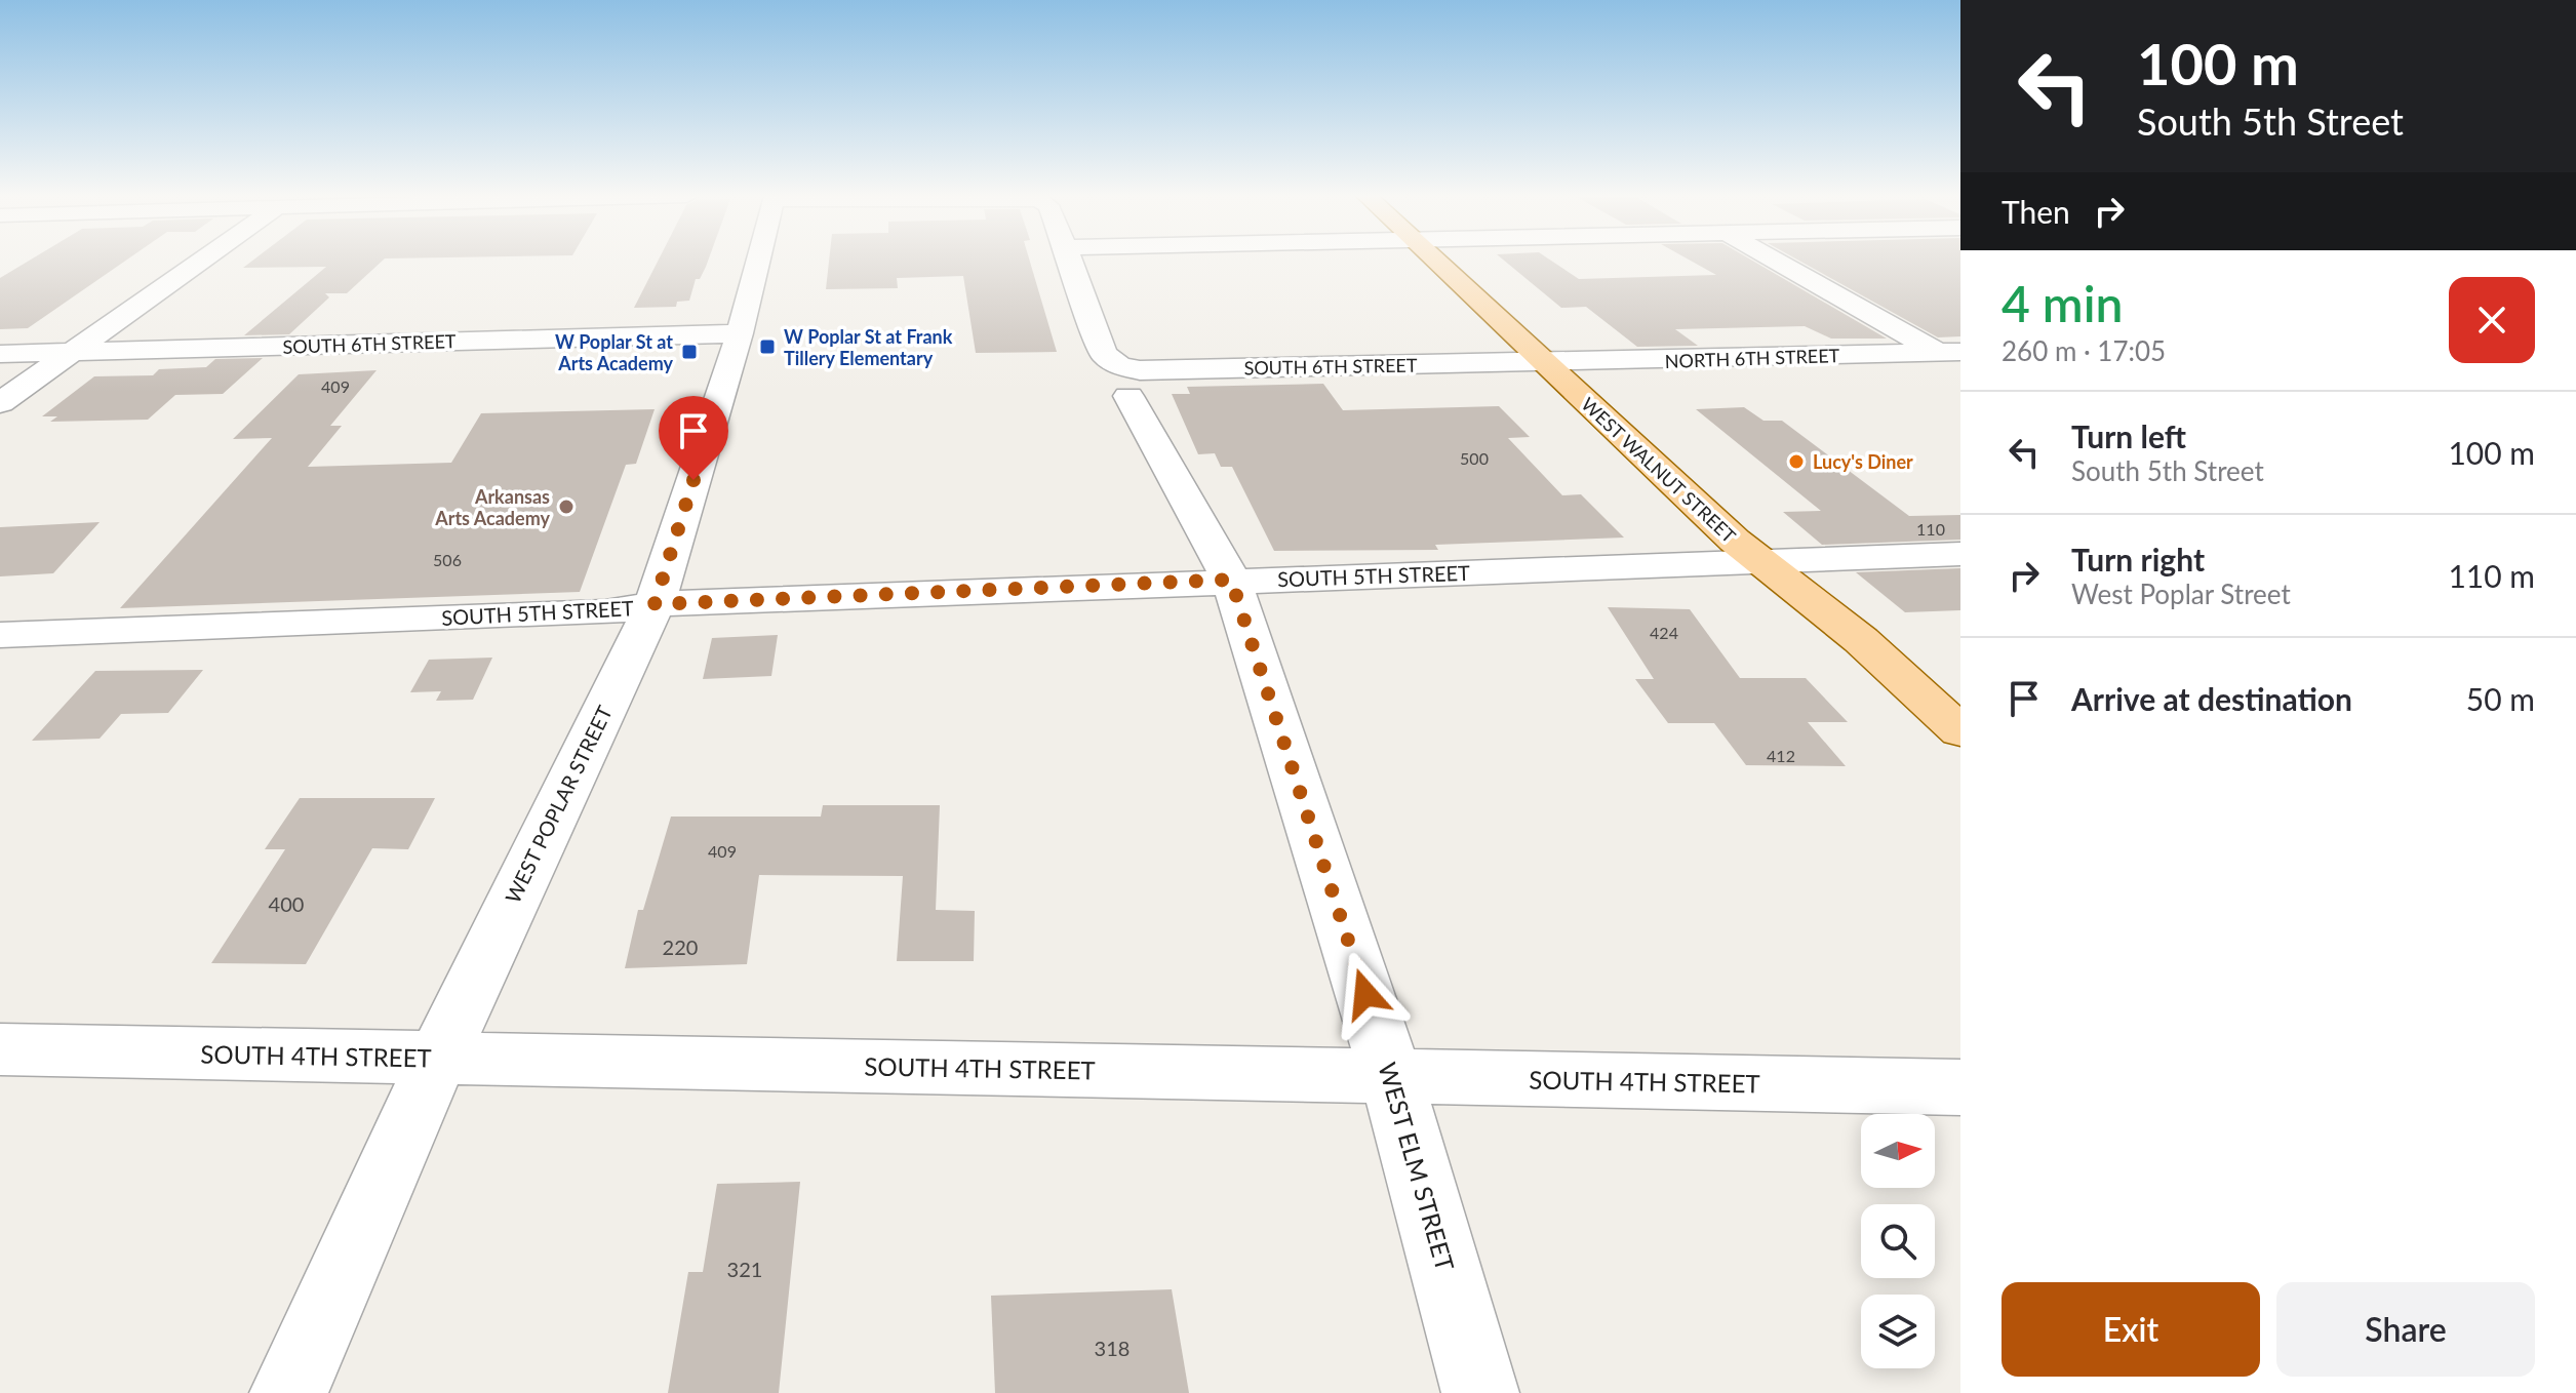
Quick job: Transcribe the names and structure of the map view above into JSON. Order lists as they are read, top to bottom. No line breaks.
{"streets":{"main road":["WEST WALNUT STREET"],"street":["SOUTH 6TH STREET","NORTH 6TH STREET","SOUTH 5TH STREET","WEST POPLAR STREET","SOUTH 4TH STREET","WEST ELM STREET"]},"crossings":[["SOUTH 6TH STREET","NORTH 6TH STREET"],["SOUTH 6TH STREET","WEST WALNUT STREET"],["SOUTH 6TH STREET","WEST POPLAR STREET"],["SOUTH 6TH STREET","WEST ELM STREET"],["NORTH 6TH STREET","WEST WALNUT STREET"],["WEST WALNUT STREET","SOUTH 5TH STREET"],["SOUTH 5TH STREET","WEST POPLAR STREET"],["SOUTH 5TH STREET","WEST ELM STREET"],["WEST POPLAR STREET","SOUTH 4TH STREET"],["SOUTH 4TH STREET","WEST ELM STREET"]],"places":{"transit":["W Poplar St at Frank Tillery Elementary","W Poplar St at Arts Academy"],"other":["Lucy's Diner","Arkansas Arts Academy"]},"house_numbers":["409","500","110","506","424","412","409","400","220","321","318"],"north":"right","page":{"turn":["100 m","South 5th Street"],"then":"Then","heading":["4 min","260 m · 17:05"],"list":[{"name":"Turn left","note":"South 5th Street","value":"100 m"},{"name":"Turn right","note":"West Poplar Street","value":"110 m"},{"name":"Arrive at destination","value":"50 m"}],"buttons":["Exit","Share"]}}
